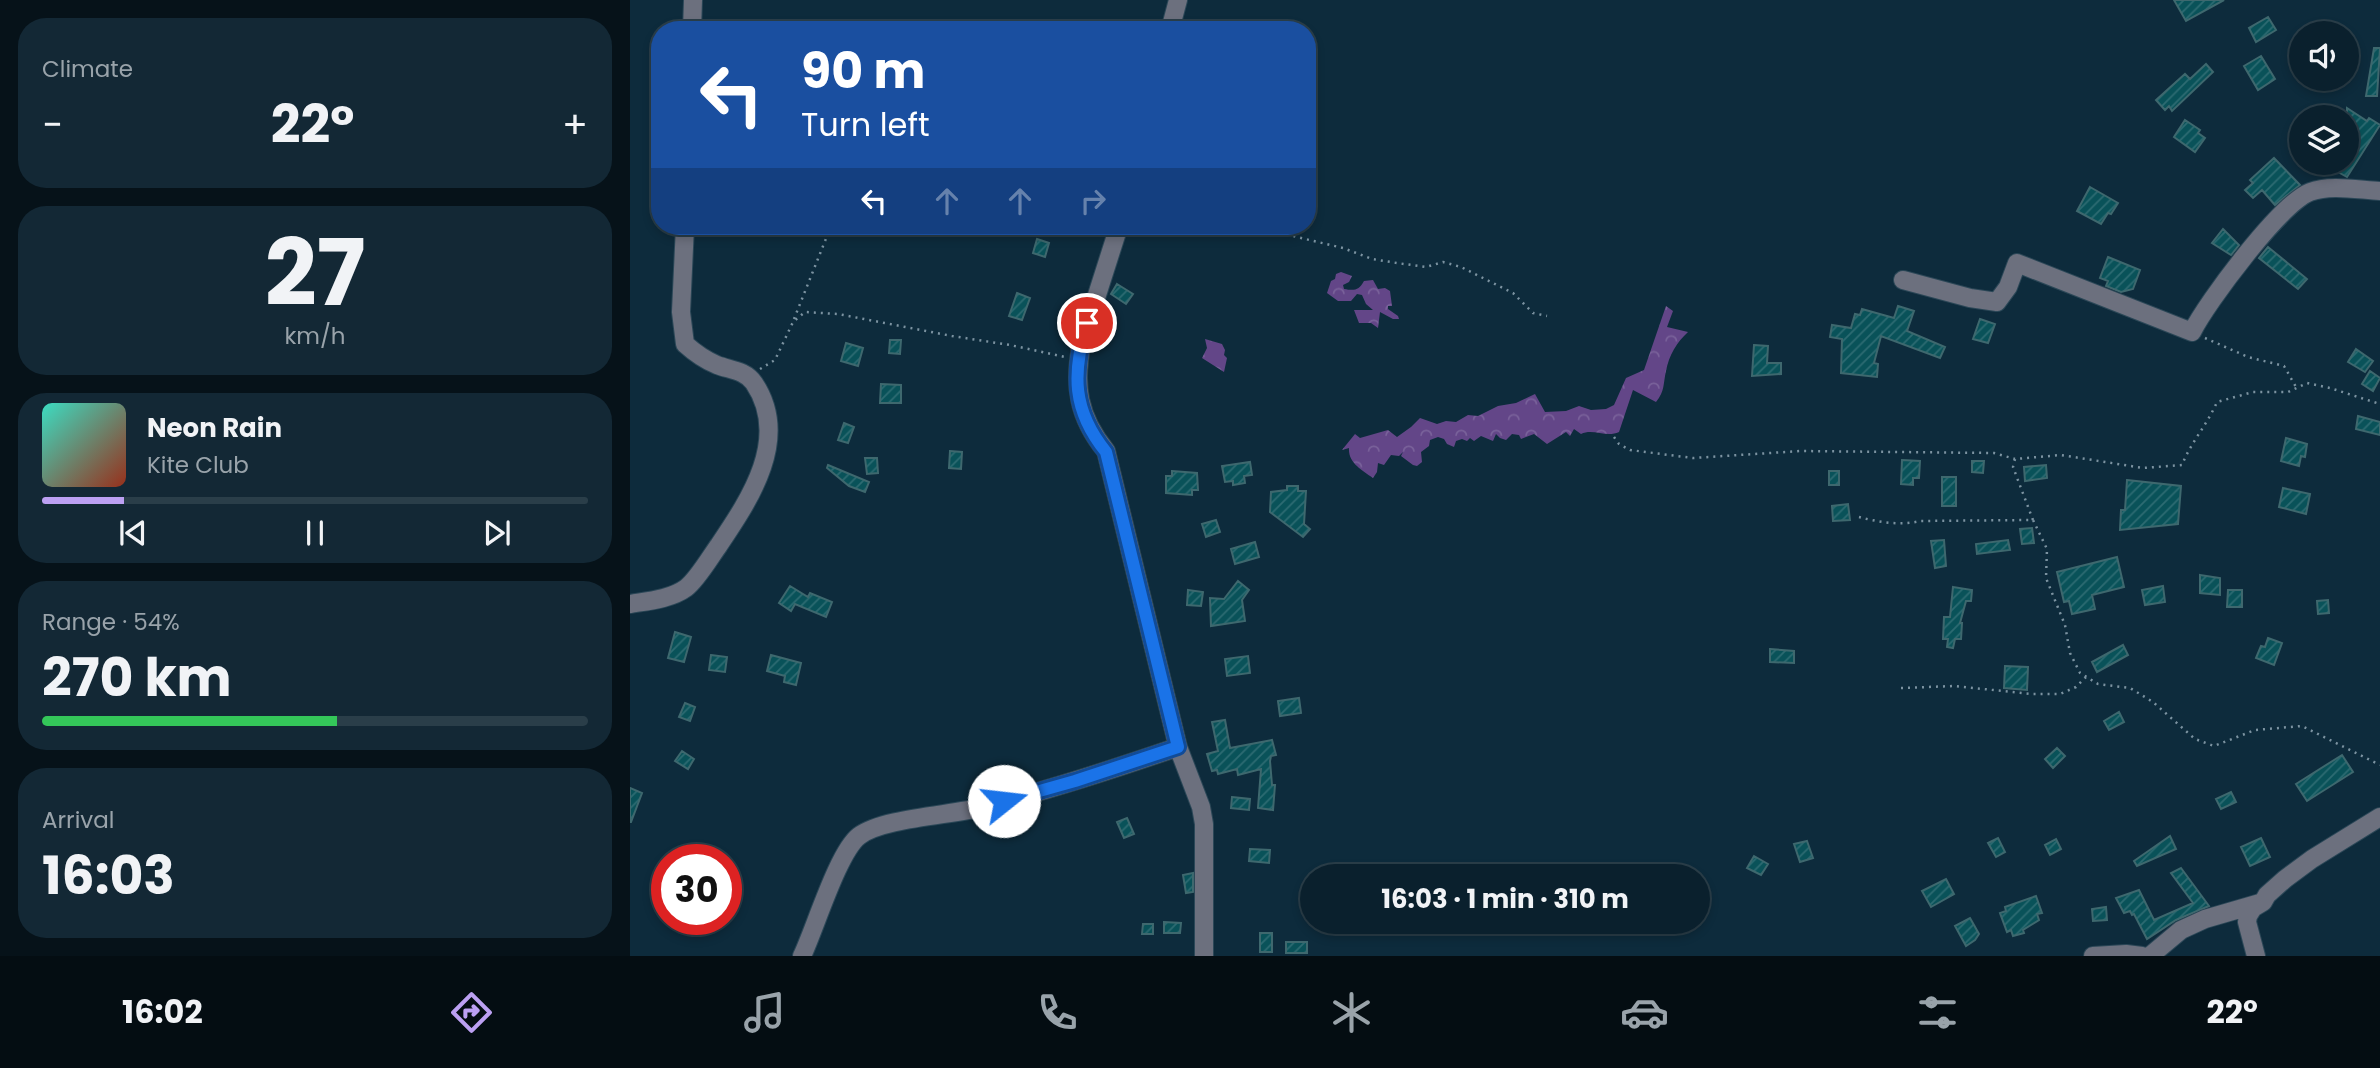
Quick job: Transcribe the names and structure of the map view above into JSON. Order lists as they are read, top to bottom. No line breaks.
{"page":{"tile":["Climate",["27","km/h"],["Range · 54%","270 km"],["Arrival","16:03"]],"turn":["90 m","Turn left"],"heat":["−","22°","+"],"song":["Neon Rain","Kite Club"],"limit":"30","trip":"16:03 · 1 min · 310 m","tabs":["16:02","22°"]}}
